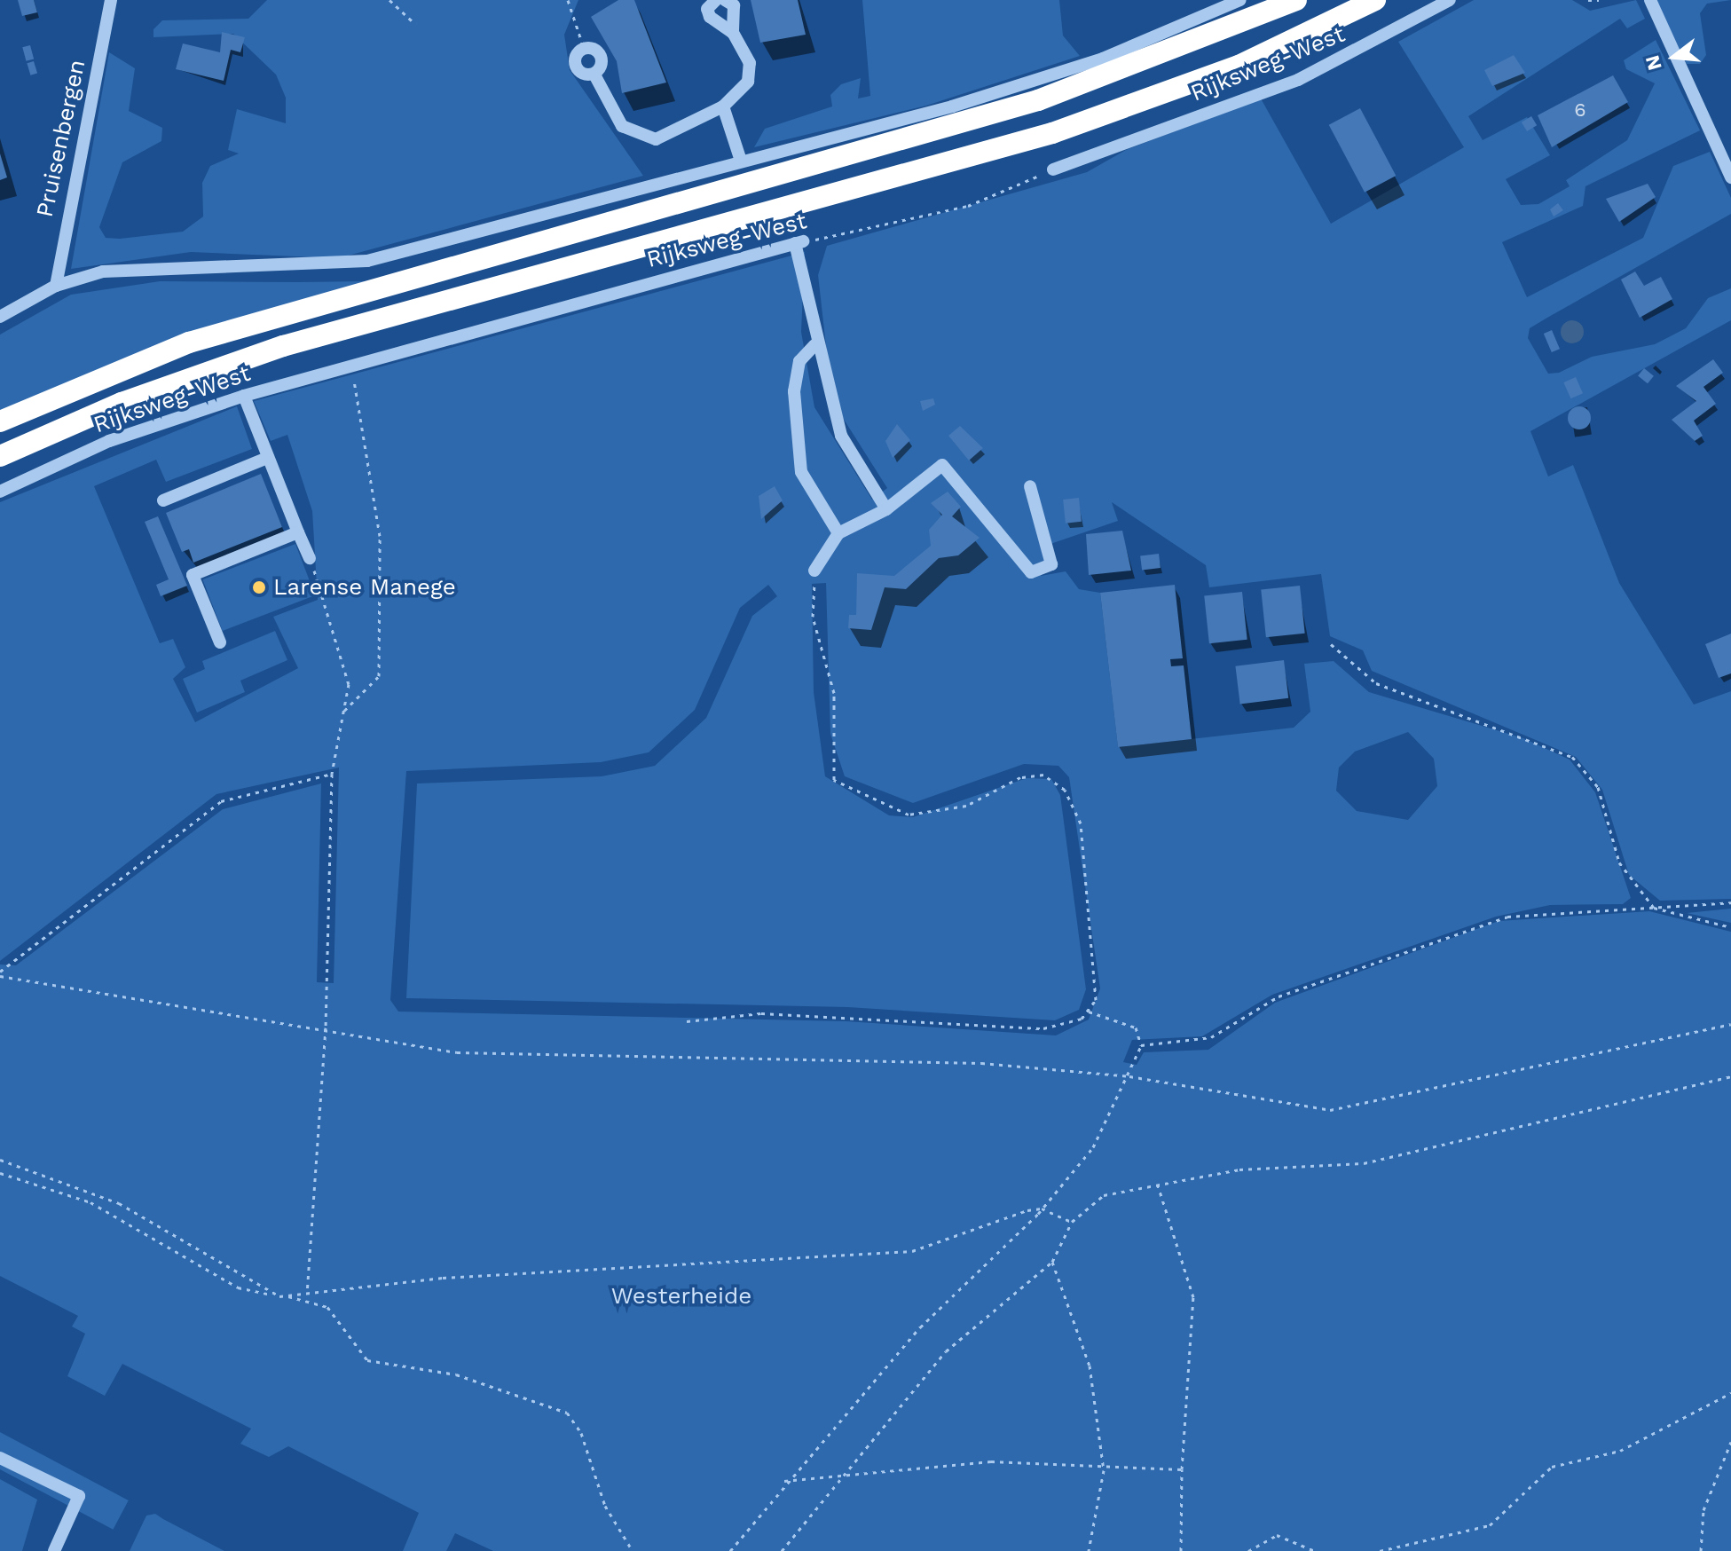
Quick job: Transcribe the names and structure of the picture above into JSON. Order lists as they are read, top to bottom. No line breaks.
{"streets":{"street":["Rijksweg-West","Pruisenbergen"]},"parks":["Westerheide"],"places":["Larense Manege"],"house_numbers":["6"],"north":"left"}
